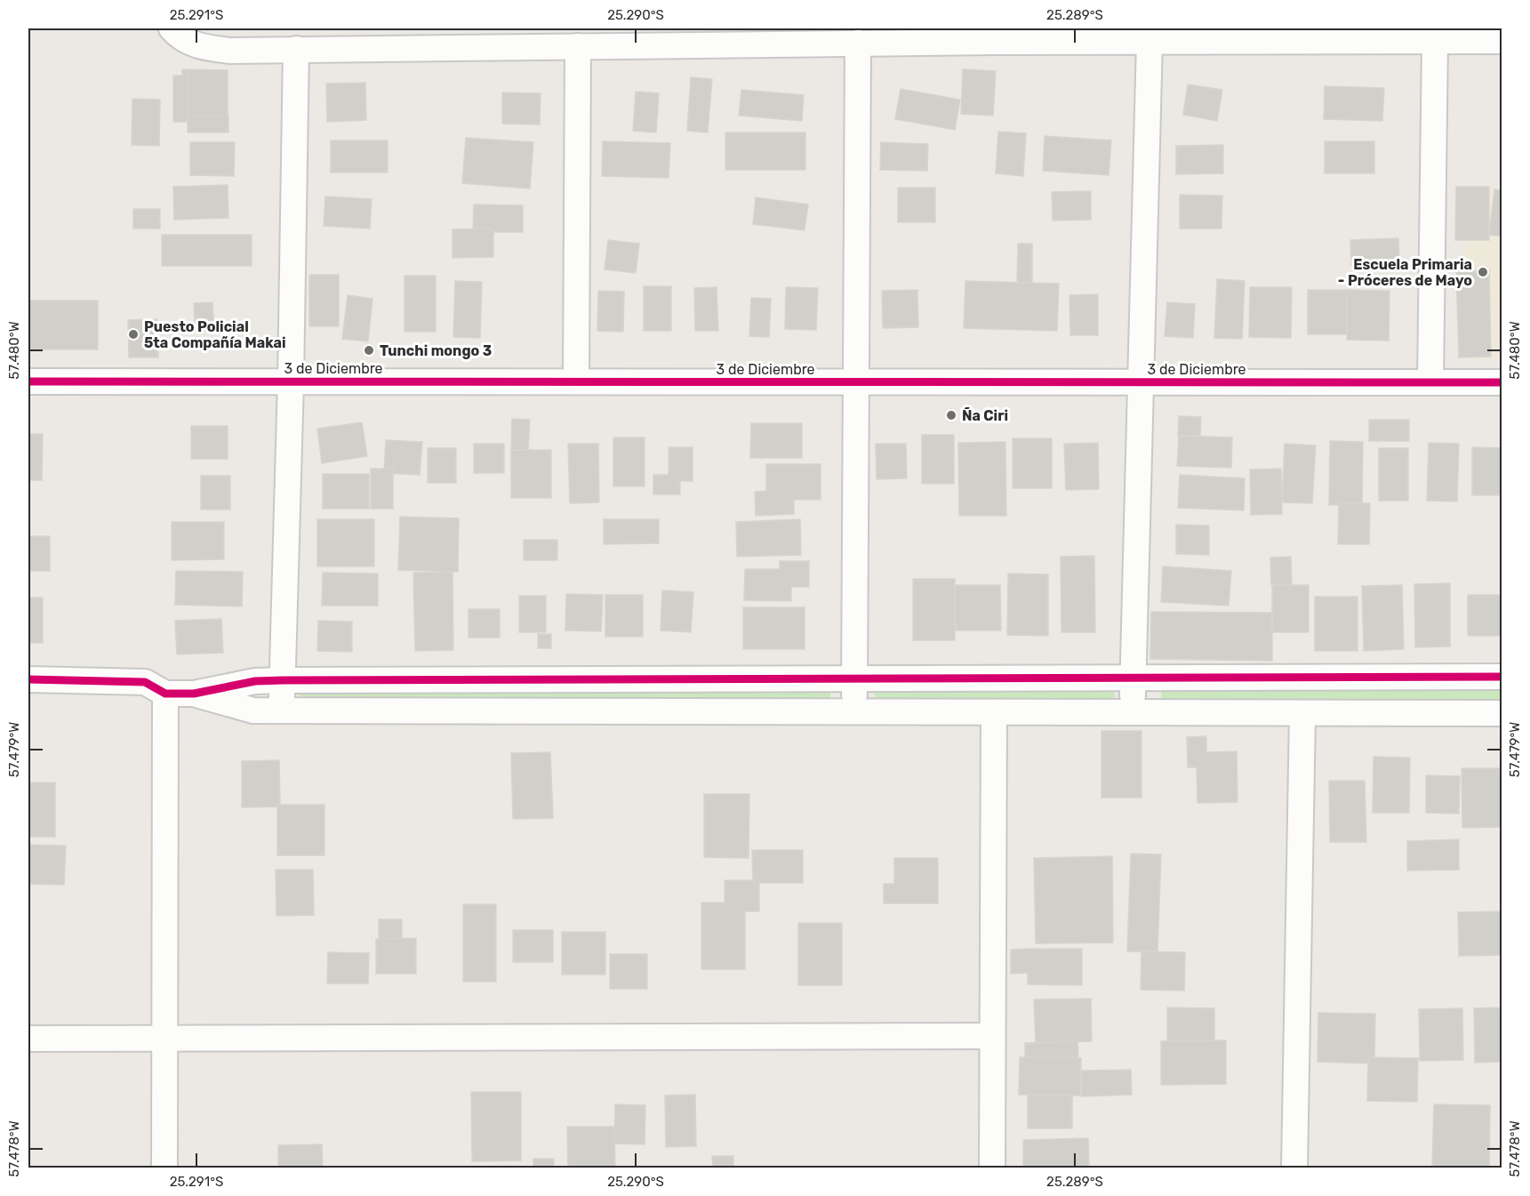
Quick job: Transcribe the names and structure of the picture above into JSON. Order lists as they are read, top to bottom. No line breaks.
{"streets":{"street":["3 de Diciembre"]},"places":["Escuela Primaria - Próceres de Mayo","Puesto Policial 5ta Compañía Makai","Tunchi mongo 3","Ña Ciri"],"coordinates":["25.291°S","25.290°S","25.289°S","57.480°W","57.479°W","57.478°W"]}
